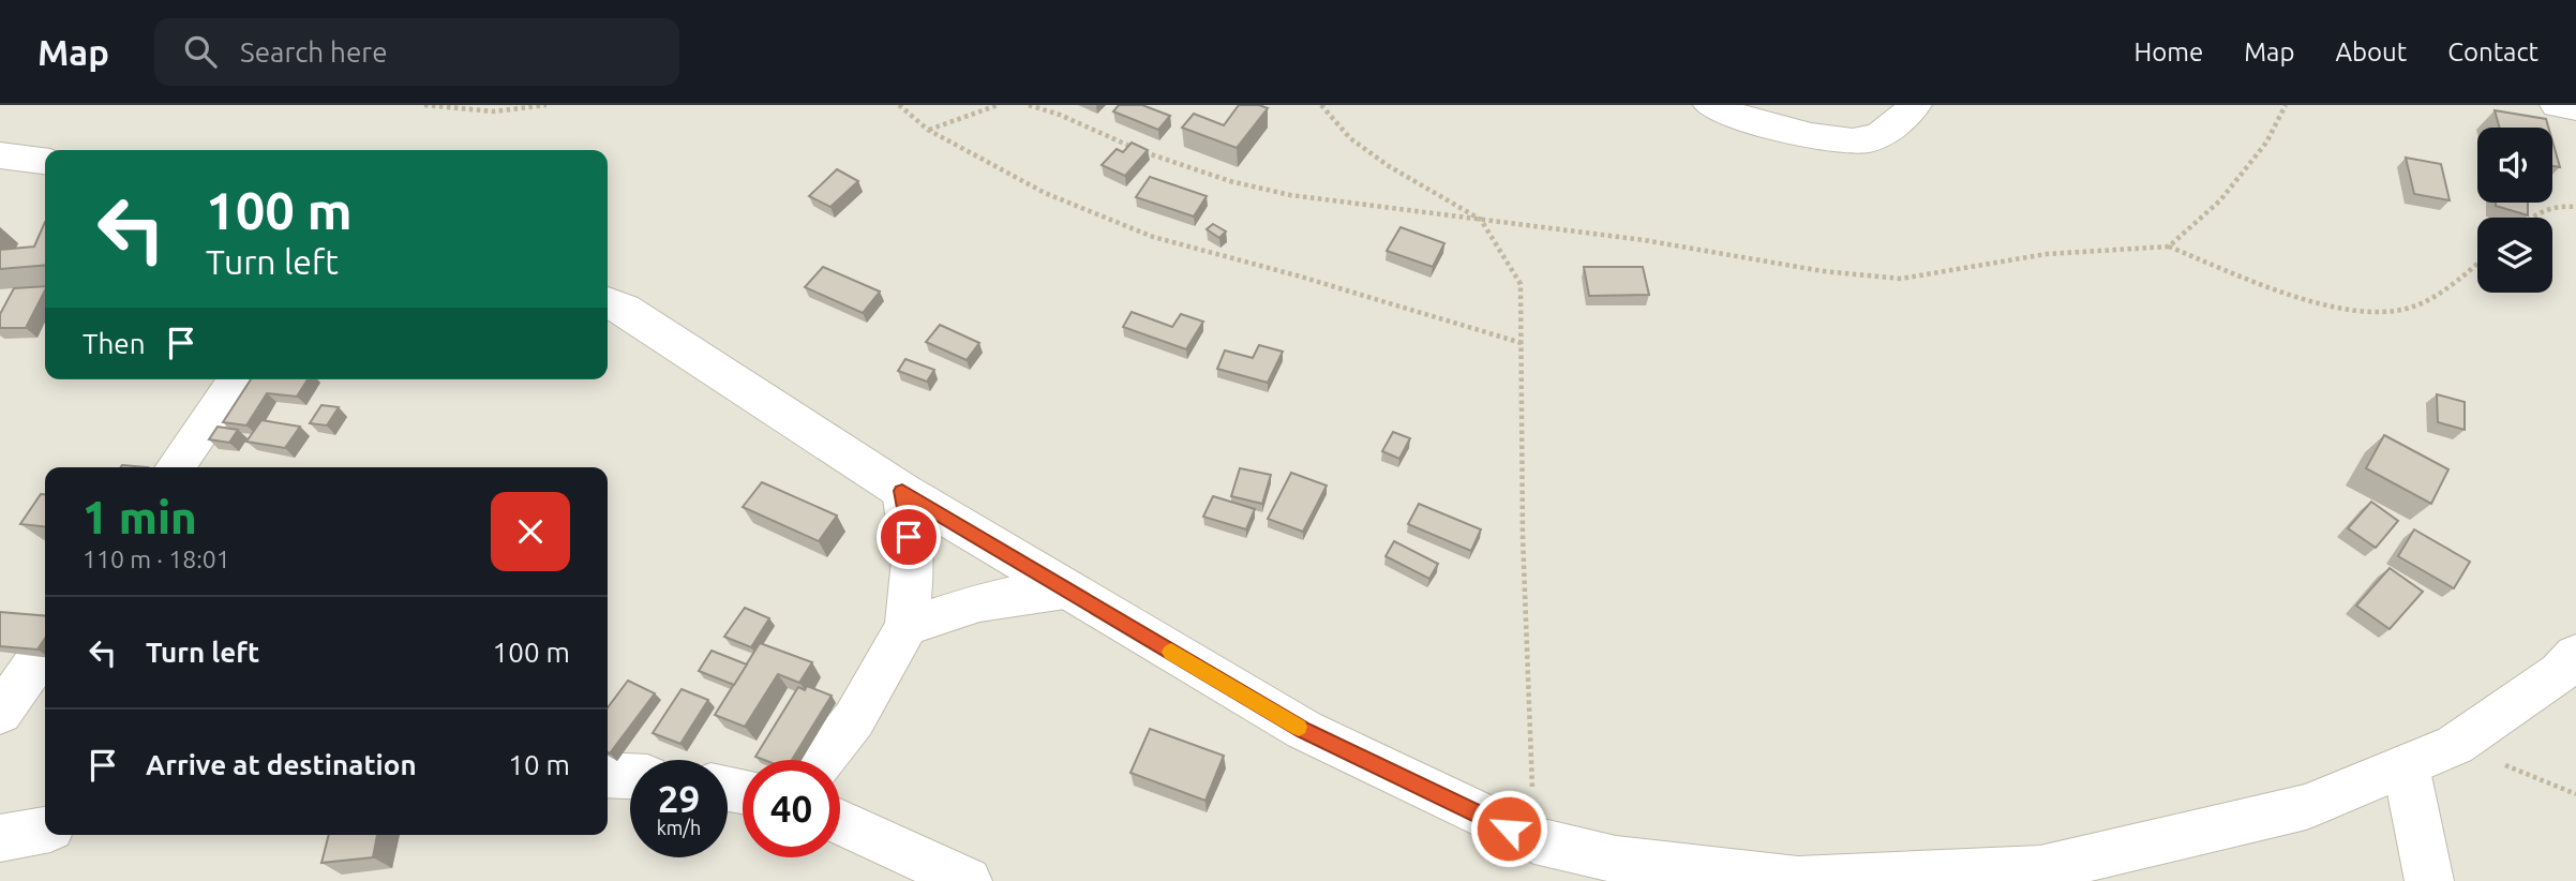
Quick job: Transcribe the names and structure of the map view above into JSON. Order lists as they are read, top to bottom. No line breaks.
{"page":{"header":"Map","search":"Search here","nav":["Home","Map","About","Contact"],"turn":["100 m","Turn left"],"then":"Then","heading":["1 min","110 m · 18:01"],"list":[{"name":"Turn left","value":"100 m"},{"name":"Arrive at destination","value":"10 m"}],"speed":"29 km/h","limit":"40"}}
